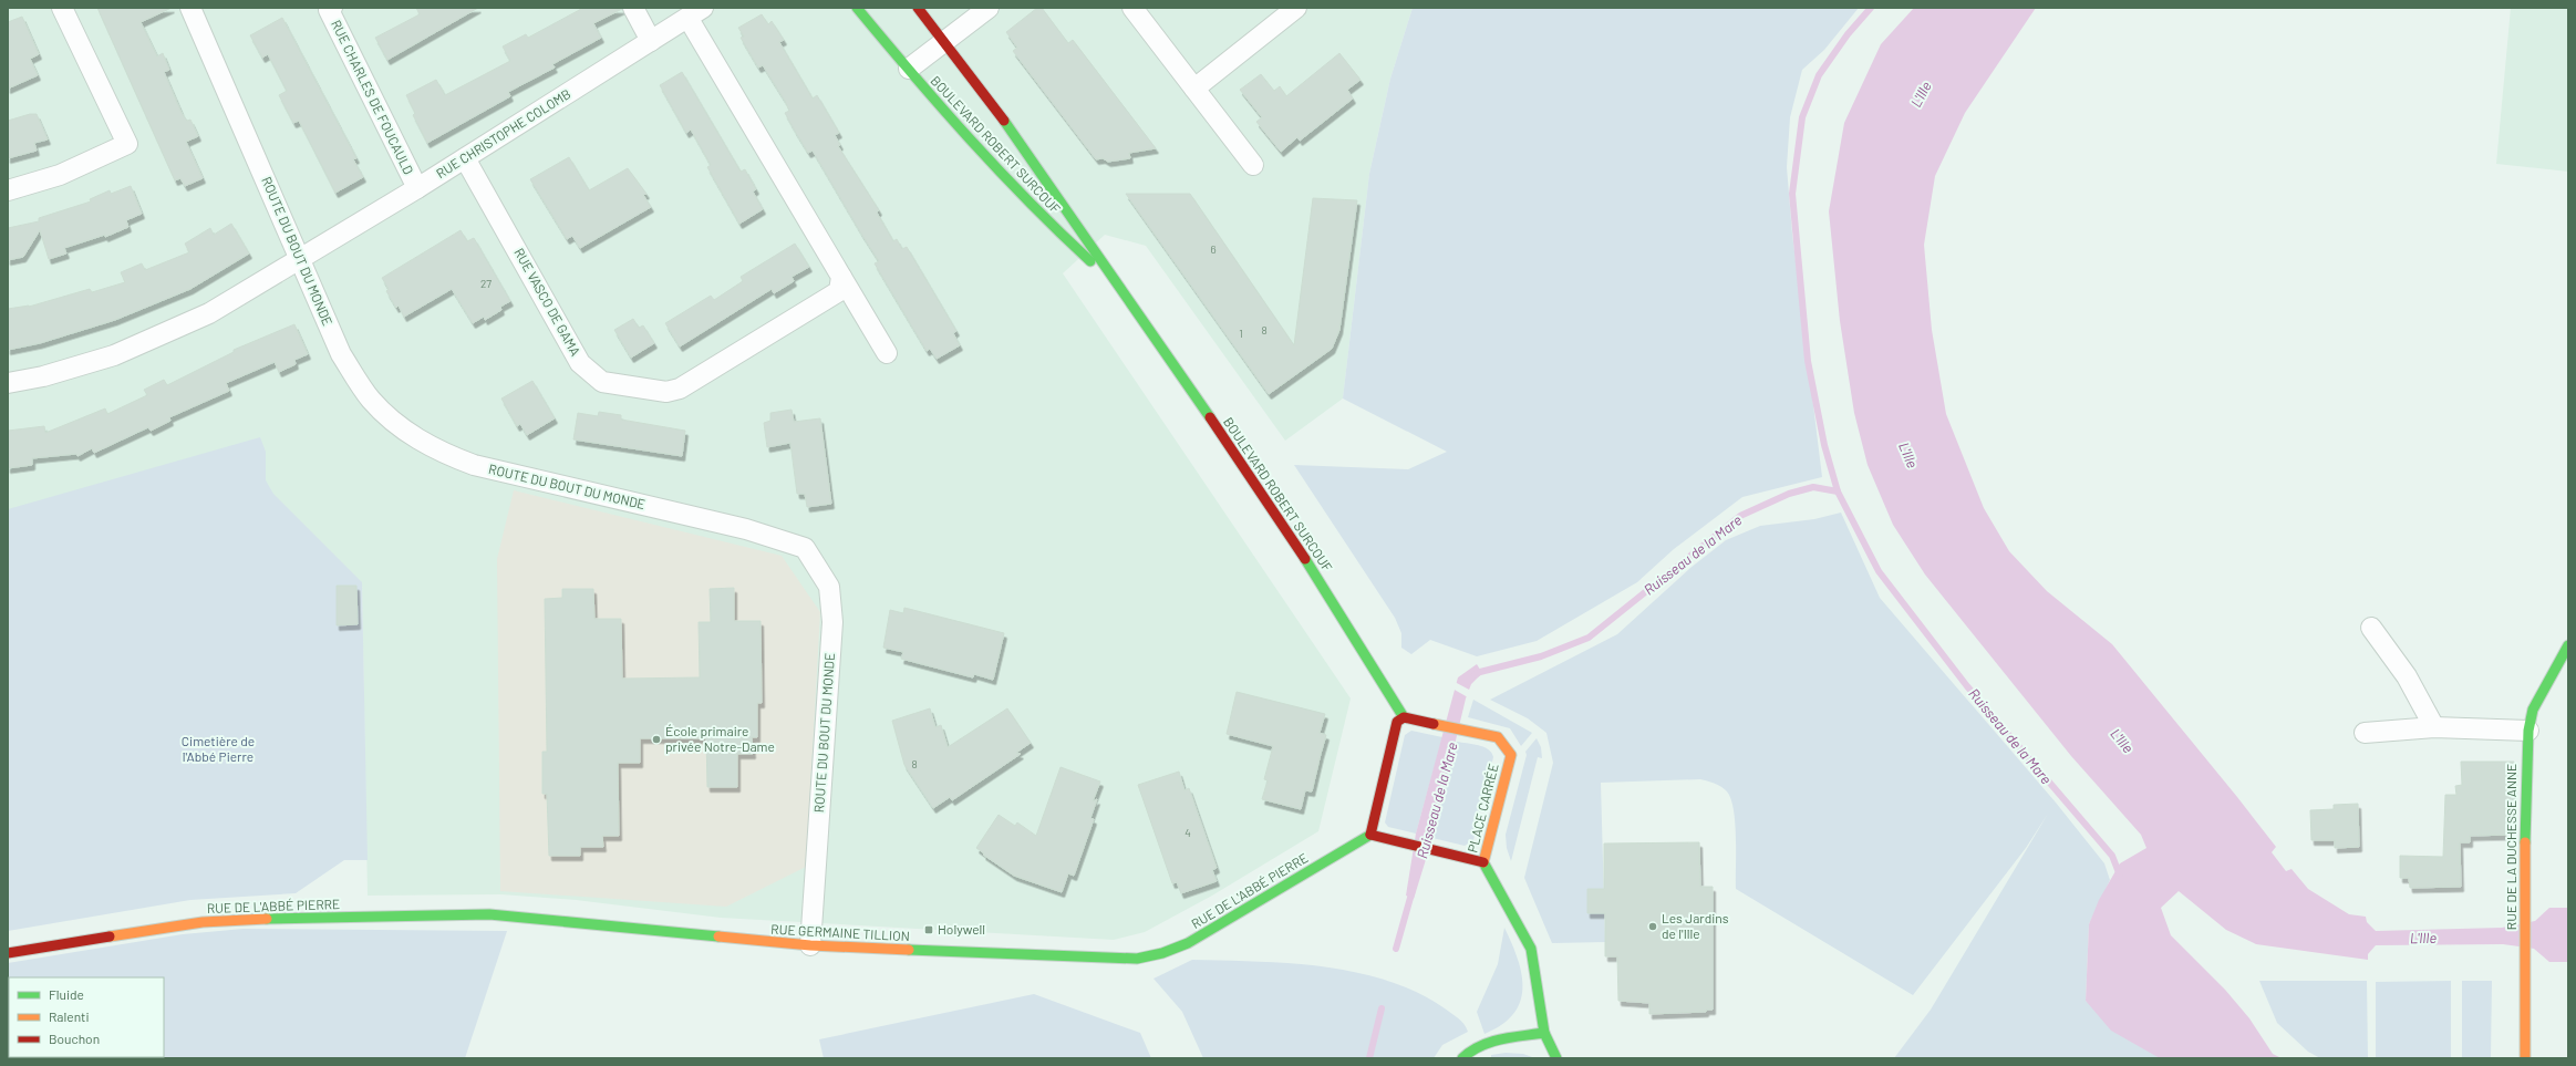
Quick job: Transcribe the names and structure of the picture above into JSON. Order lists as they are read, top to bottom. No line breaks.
{"streets":{"street":["RUE CHARLES DE FOUCAULD","RUE CHRISTOPHE COLOMB","BOULEVARD ROBERT SURCOUF","ROUTE DU BOUT DU MONDE","RUE VASCO DE GAMA","PLACE CARRÉE","RUE DE LA DUCHESSE ANNE","RUE DE L'ABBÉ PIERRE","RUE GERMAINE TILLION"]},"crossings":[["RUE CHARLES DE FOUCAULD","RUE CHRISTOPHE COLOMB"],["RUE CHRISTOPHE COLOMB","ROUTE DU BOUT DU MONDE"],["RUE CHRISTOPHE COLOMB","RUE VASCO DE GAMA"],["BOULEVARD ROBERT SURCOUF","PLACE CARRÉE"],["ROUTE DU BOUT DU MONDE","RUE GERMAINE TILLION"],["PLACE CARRÉE","RUE DE L'ABBÉ PIERRE"],["RUE DE L'ABBÉ PIERRE","RUE GERMAINE TILLION"]],"water":["L'Ille","Ruisseau de la Mare"],"parks":["Cimetière de l'Abbé Pierre"],"places":{"other":["École primaire privée Notre-Dame","Les Jardins de l'Ille"],"transit":["Holywell"]},"house_numbers":["6","27","8","1","8","4"],"legend":["Fluide","Ralenti","Bouchon"]}
